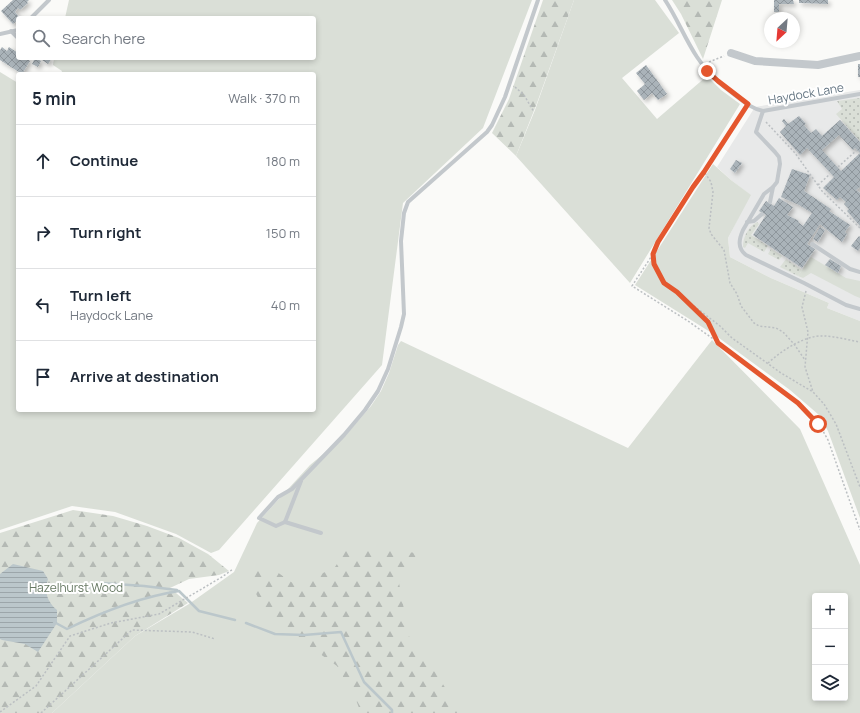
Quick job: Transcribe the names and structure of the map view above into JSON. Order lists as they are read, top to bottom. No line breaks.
{"streets":{"lane":["Haydock Lane"]},"parks":["Hazelhurst Wood"],"north":"bottom left","page":{"search":"Search here","heading":["5 min","Walk · 370 m"],"list":[["Continue","180 m"],["Turn right","150 m"],["Turn left","Haydock Lane","40 m"],"Arrive at destination"],"map_buttons":["+","−"]}}
